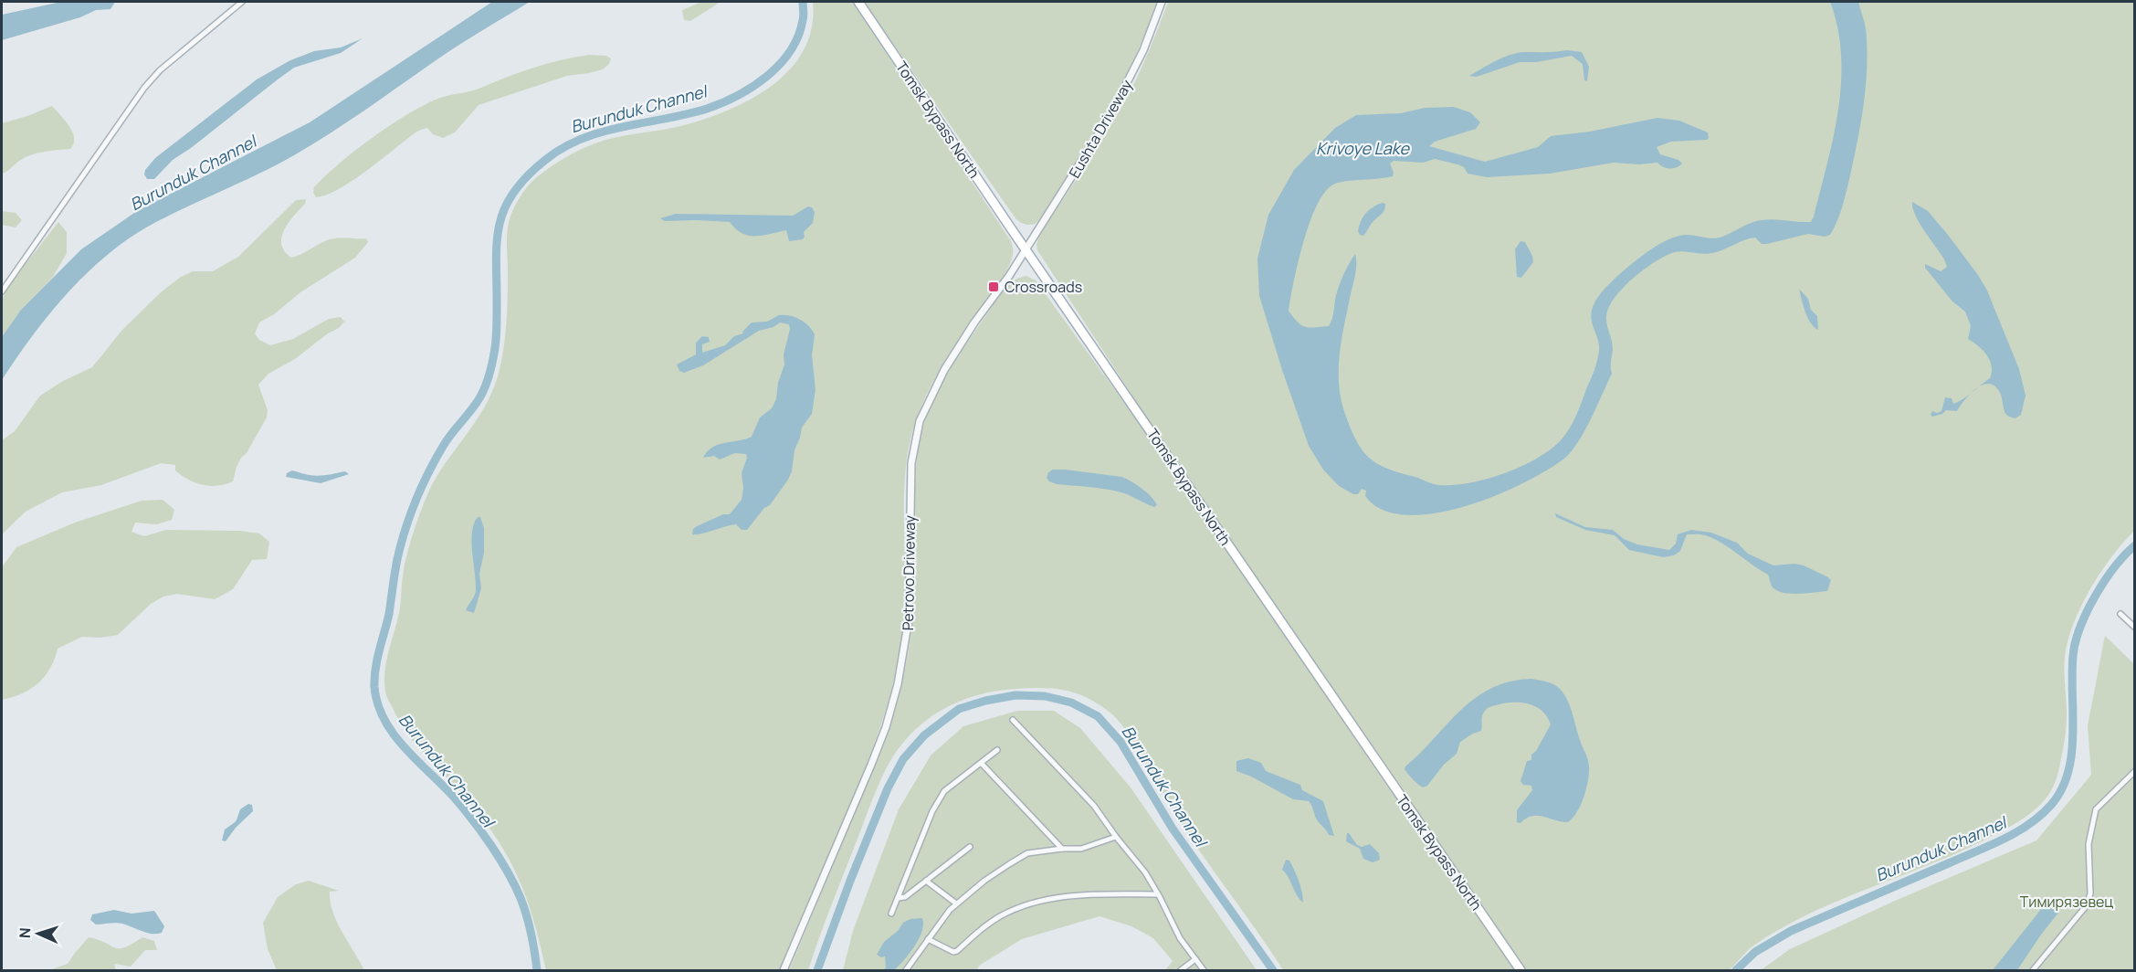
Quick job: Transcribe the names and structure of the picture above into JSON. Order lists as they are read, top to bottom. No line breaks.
{"streets":{"main road":["Tomsk Bypass North"],"street":["Eushta Driveway","Petrovo Driveway"]},"crossings":[["Tomsk Bypass North","Eushta Driveway"],["Tomsk Bypass North","Petrovo Driveway"],["Eushta Driveway","Petrovo Driveway"]],"water":["Burunduk Channel","Krivoye Lake"],"parks":["Тимирязевец"],"places":{"transit":["Crossroads"]},"north":"left"}
